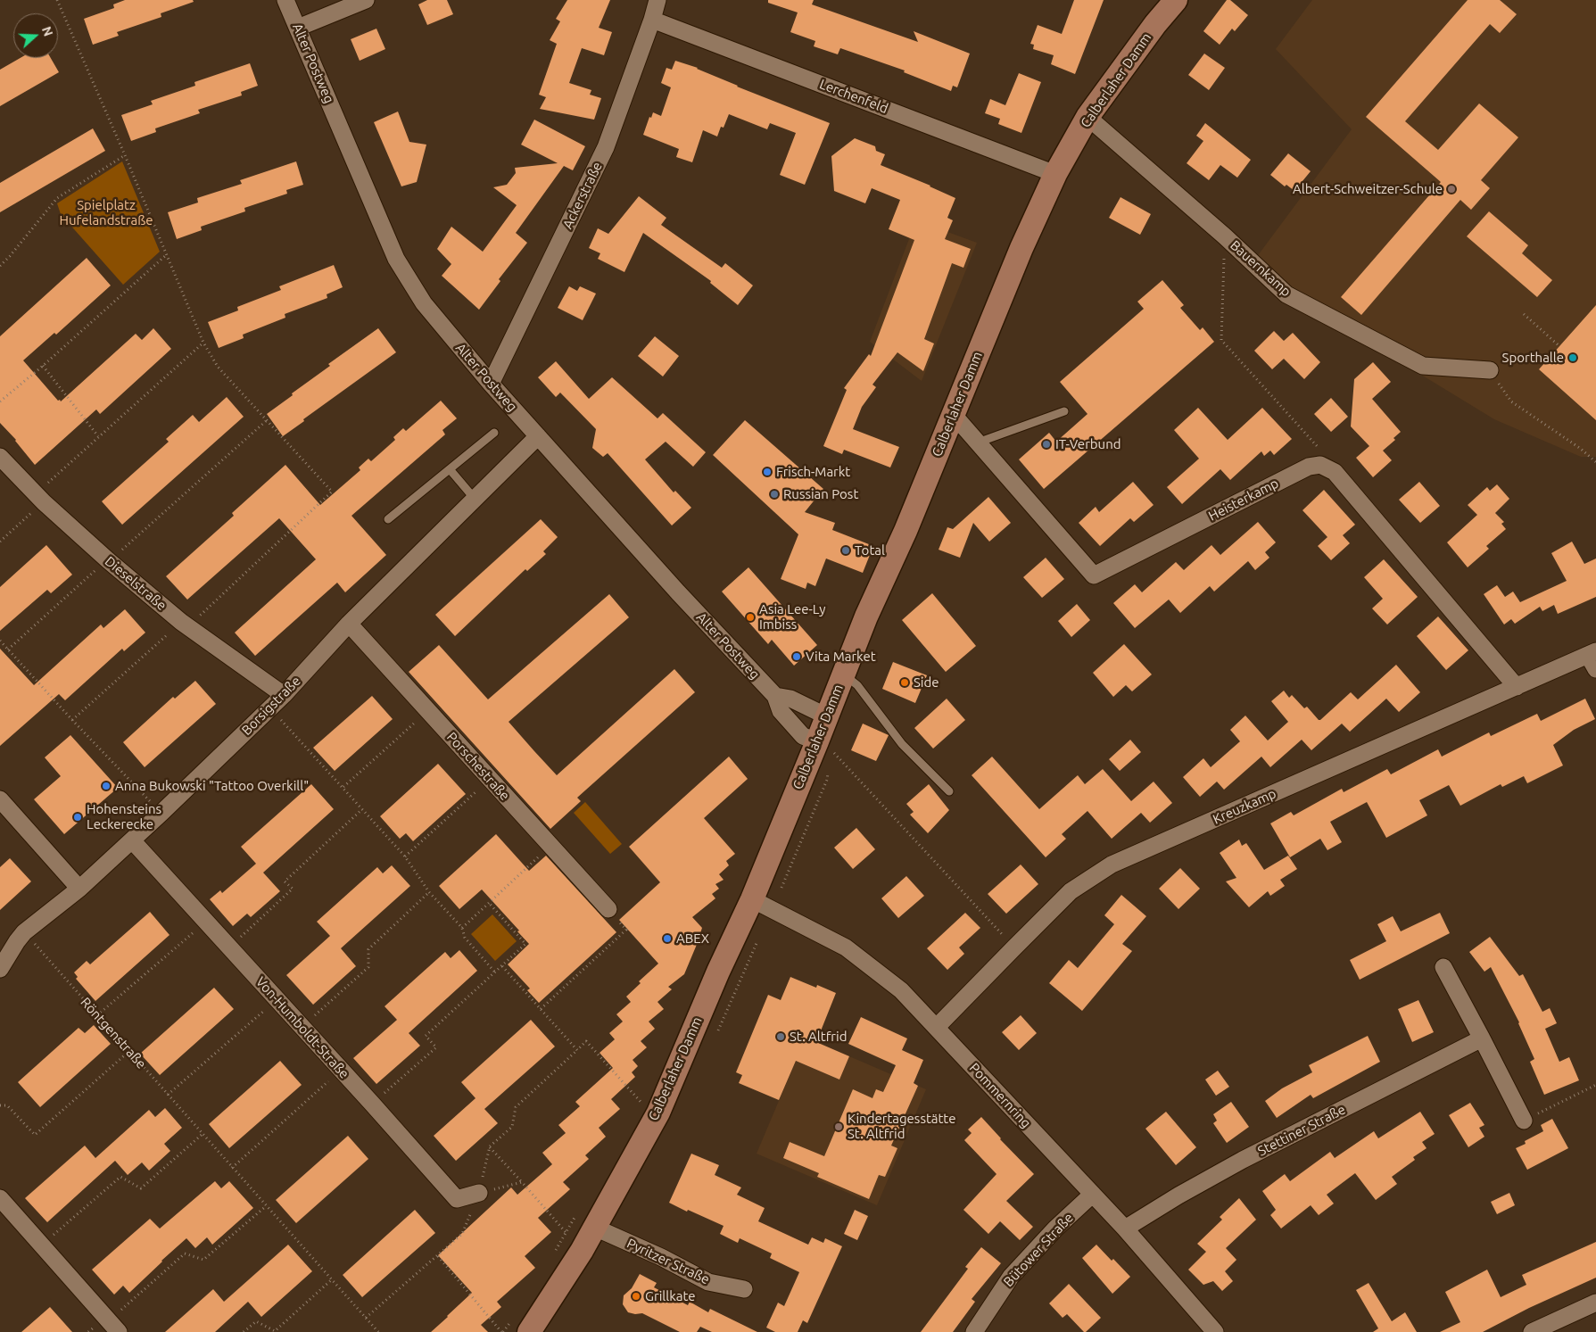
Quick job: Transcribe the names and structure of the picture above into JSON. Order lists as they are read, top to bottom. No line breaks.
{"streets":{"street":["Alter Postweg","Calberlaher Damm","Lerchenfeld","Ackerstraße","Bauernkamp","Heisterkamp","Dieselstraße","Borsigstraße","Porschestraße","Kreuzkamp","Von-Humboldt-Straße","Pommernring","Stettiner Straße","Bütower Straße","Pyritzer Straße"],"path":["Röntgenstraße"]},"crossings":[["Alter Postweg","Calberlaher Damm"],["Alter Postweg","Ackerstraße"],["Alter Postweg","Borsigstraße"],["Calberlaher Damm","Lerchenfeld"],["Calberlaher Damm","Bauernkamp"],["Calberlaher Damm","Heisterkamp"],["Calberlaher Damm","Pommernring"],["Calberlaher Damm","Pyritzer Straße"],["Lerchenfeld","Ackerstraße"],["Dieselstraße","Borsigstraße"],["Borsigstraße","Porschestraße"],["Borsigstraße","Von-Humboldt-Straße"],["Borsigstraße","Röntgenstraße"],["Kreuzkamp","Pommernring"],["Pommernring","Stettiner Straße"],["Pommernring","Bütower Straße"]],"parks":["Spielplatz Hufelandstraße"],"places":["Albert-Schweitzer-Schule","Sporthalle","IT-Verbund","Frisch-Markt","Russian Post","Total","Asia Lee-Ly Imbiss","Vita Market","Side","Anna Bukowski \"Tattoo Overkill\"","Hohensteins Leckerecke","ABEX","St. Altfrid","Kindertagesstätte St. Altfrid","Grillkate"],"north":"right"}
